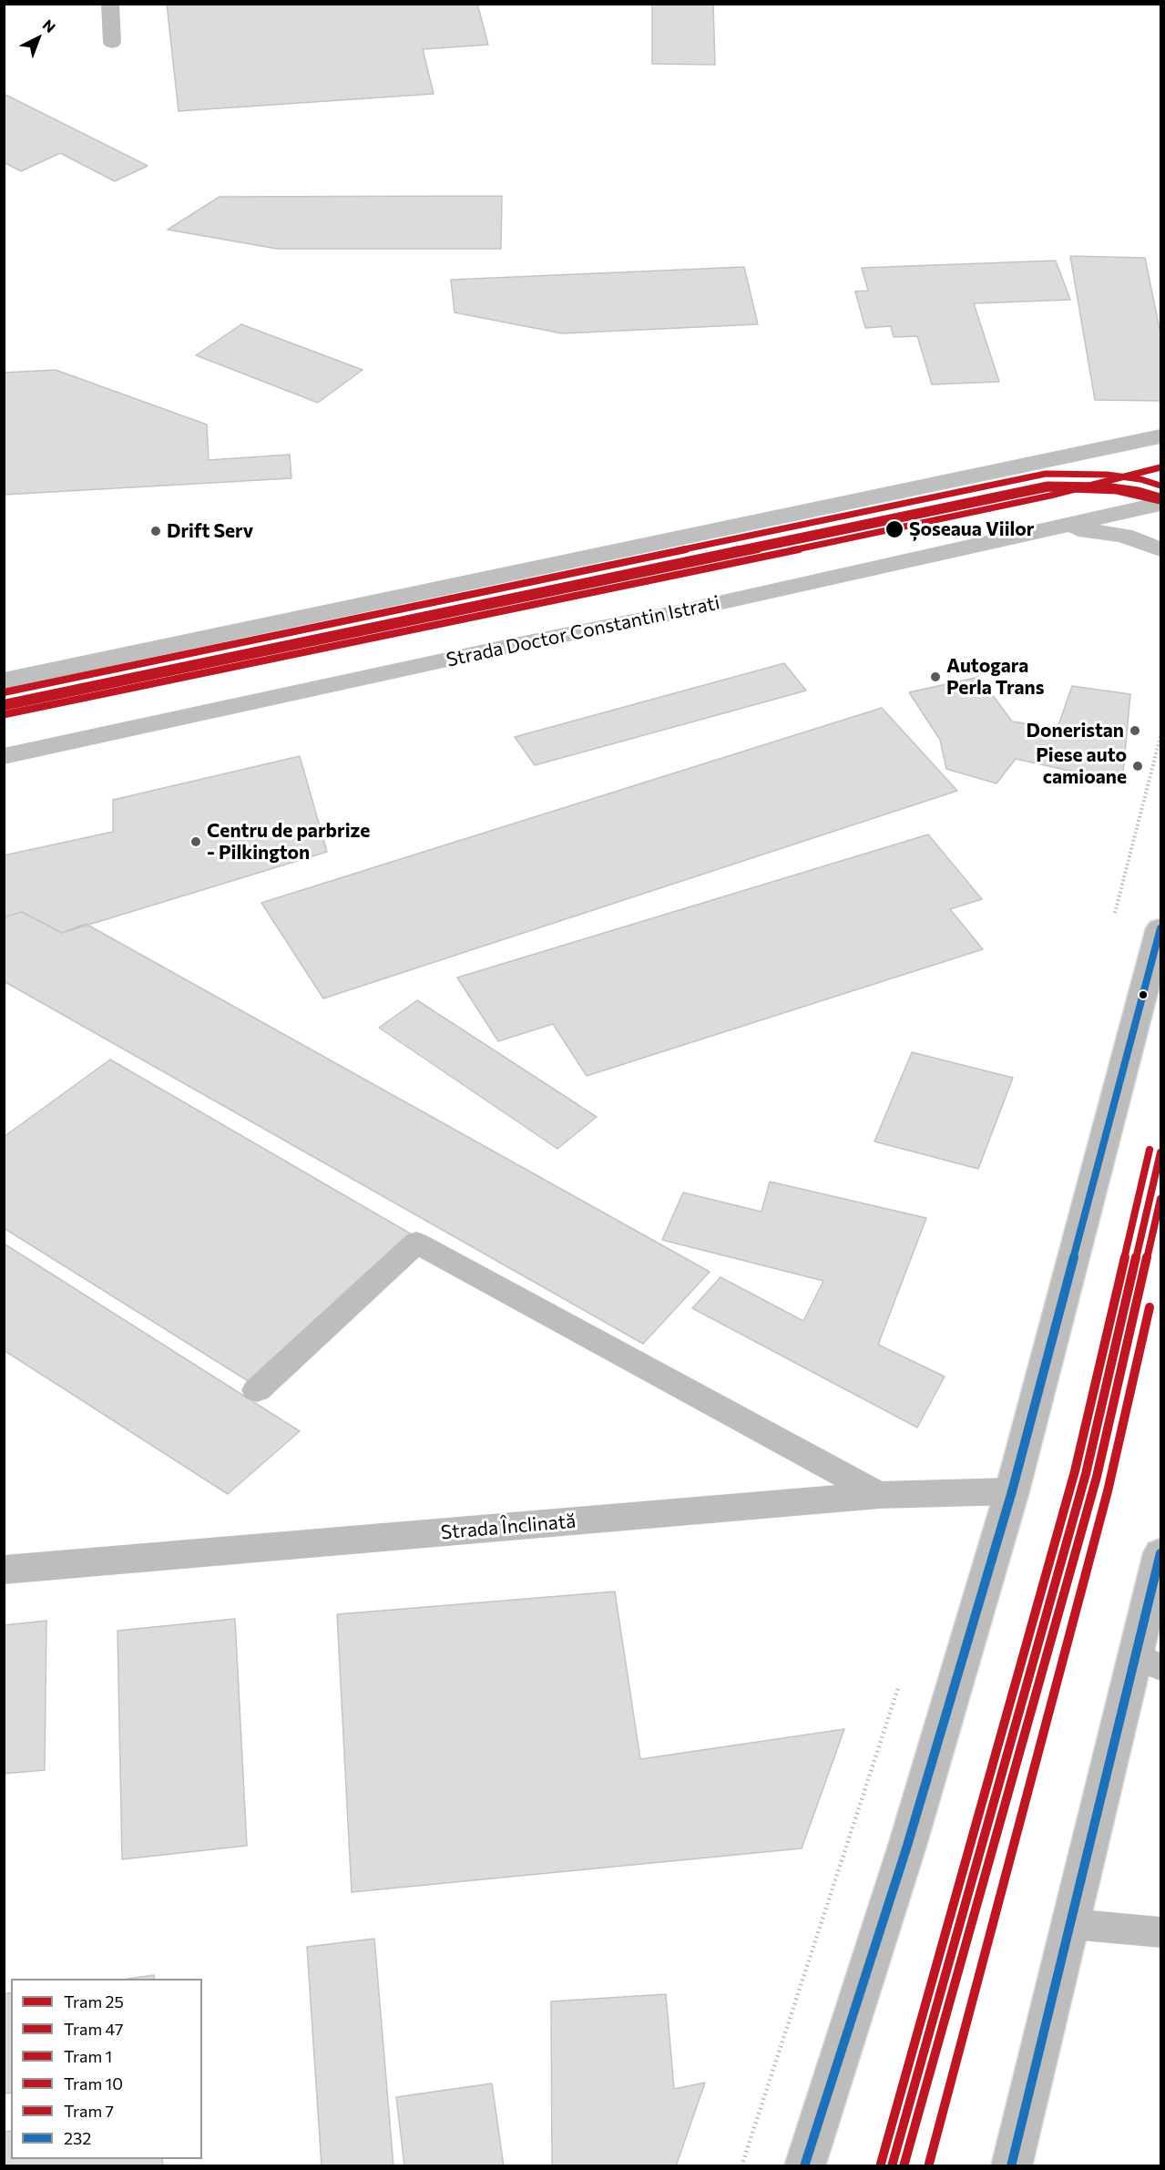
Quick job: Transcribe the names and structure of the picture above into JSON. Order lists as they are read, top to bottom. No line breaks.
{"streets":{"main road":["Strada Doctor Constantin Istrati","Strada Înclinată"]},"places":["Șoseaua Viilor","Drift Serv","Autogara Perla Trans","Doneristan","Piese auto camioane","Centru de parbrize - Pilkington"],"lines":["tram line 47","tram line 10","tram line 25","tram line 1","transit line 232","tram line 7"],"legend":["Tram 25","Tram 47","Tram 1","Tram 10","Tram 7","232"],"north":"top right"}
